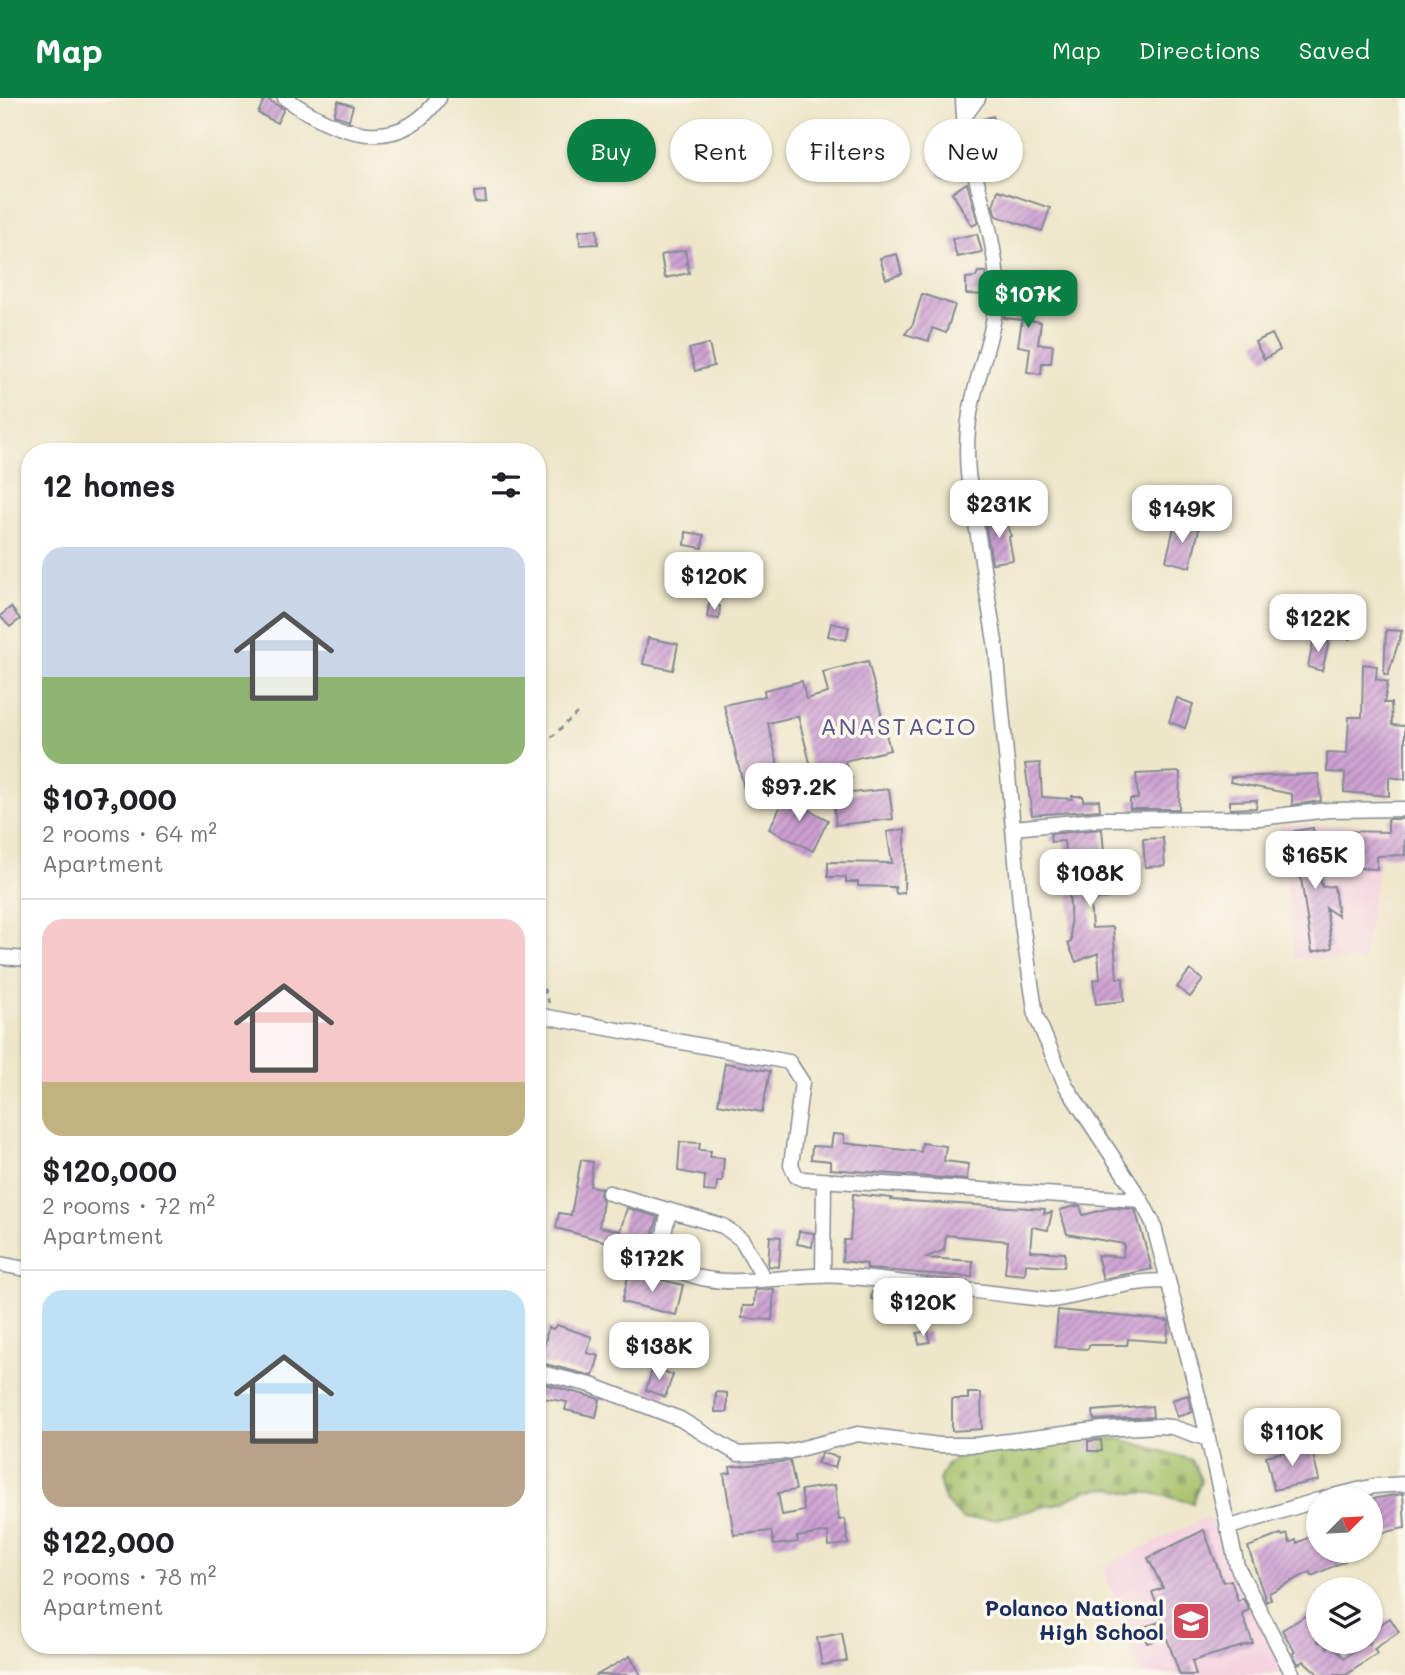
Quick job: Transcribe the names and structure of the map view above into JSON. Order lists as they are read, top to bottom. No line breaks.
{"districts":["ANASTACIO"],"places":{"school or university":["Polanco National High School"]},"north":"top right","page":{"header":"Map","nav":["Map","Directions","Saved"],"chip":["Buy","Rent","Filters","New"],"price":["$107K","$231K","$149K","$120K","$122K","$97.2K","$165K","$108K","$172K","$120K","$138K","$110K"],"heading":"12 homes","list":[{"name":"$107,000","note":"2 rooms · 64 m² · Apartment"},{"name":"$120,000","note":"2 rooms · 72 m² · Apartment"},{"name":"$122,000","note":"2 rooms · 78 m² · Apartment"}]}}
